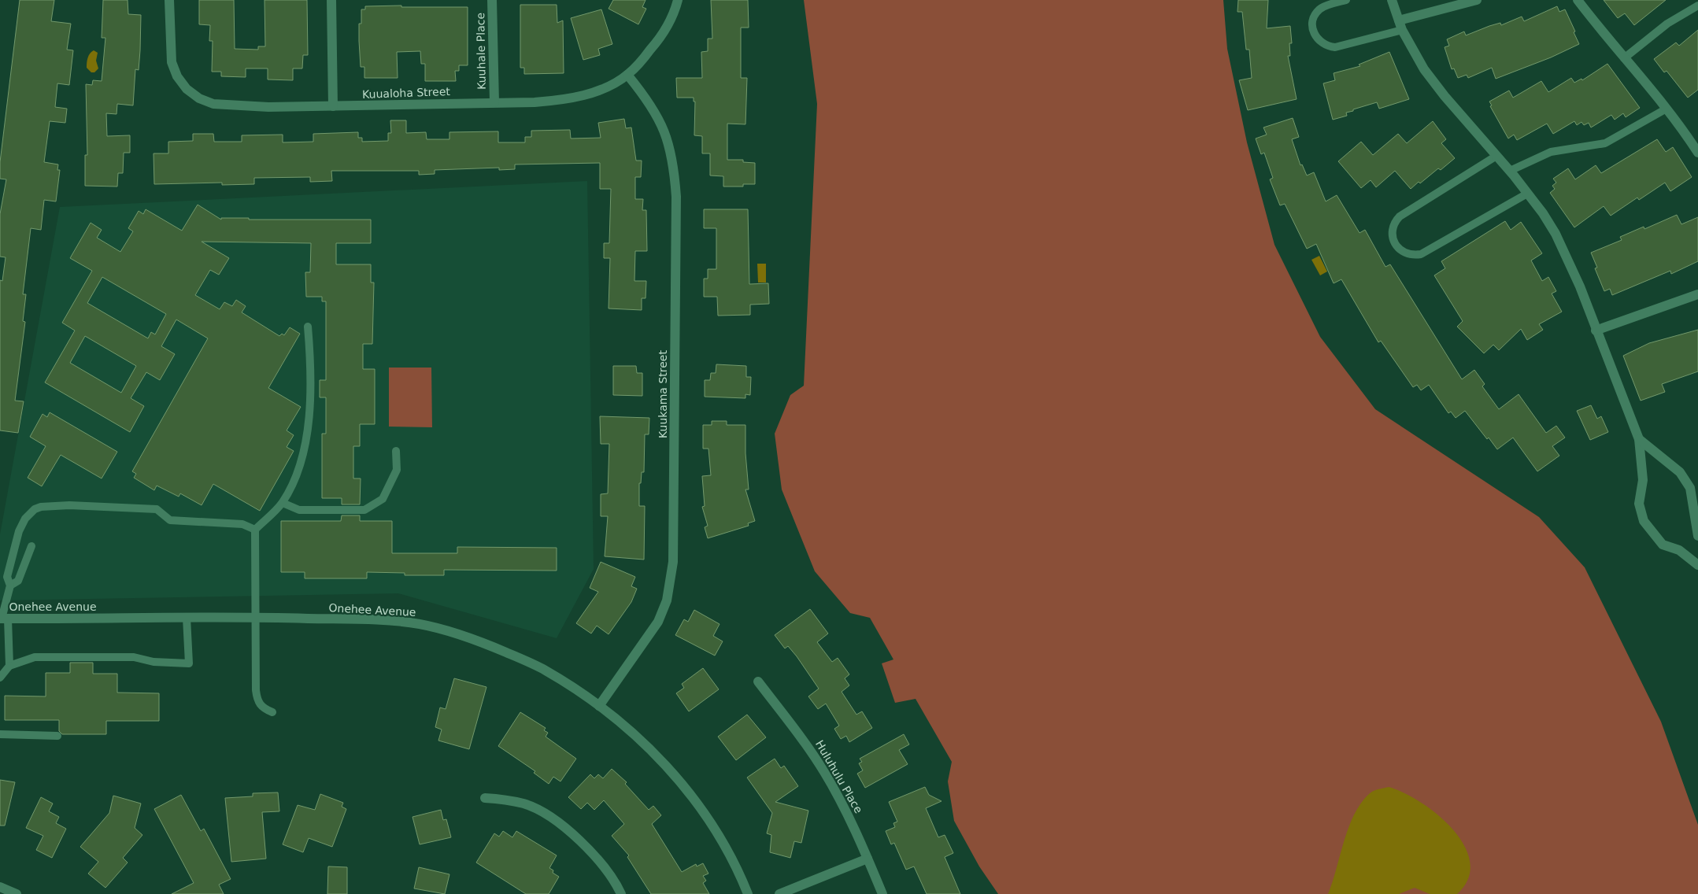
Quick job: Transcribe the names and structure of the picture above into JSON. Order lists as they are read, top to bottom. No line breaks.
{"streets":{"street":["Kuuhale Place","Kuualoha Street","Kuukama Street","Onehee Avenue","Huluhulu Place"]},"crossings":[["Kuuhale Place","Kuualoha Street"],["Kuualoha Street","Kuukama Street"],["Kuukama Street","Onehee Avenue"]]}
